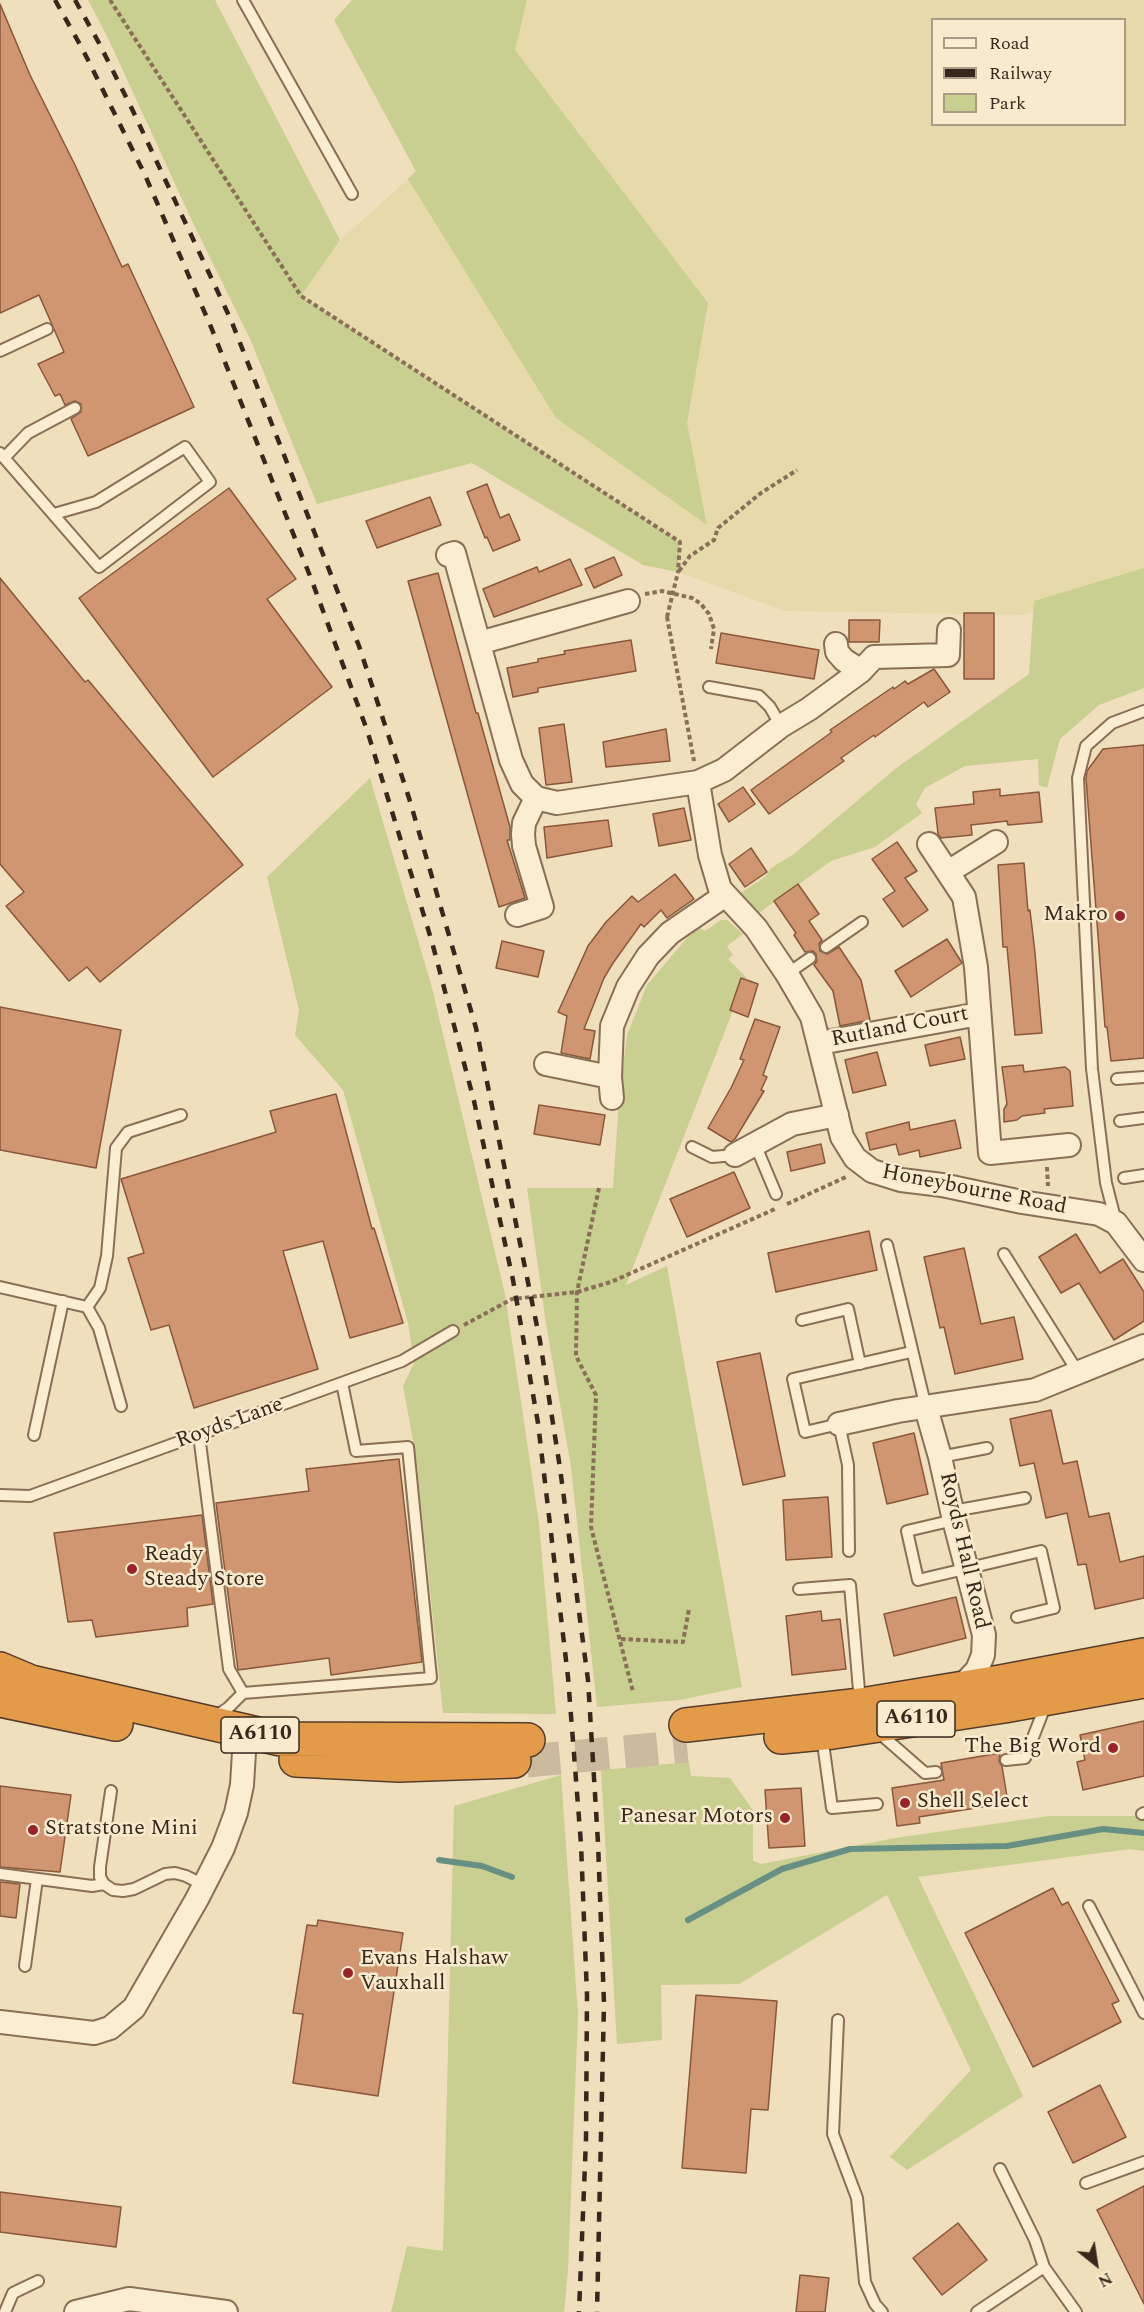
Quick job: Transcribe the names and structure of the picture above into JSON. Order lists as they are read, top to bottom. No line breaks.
{"streets":{"highway":["A6110"],"street":["Rutland Court","Honeybourne Road","Royds Hall Road"],"lane":["Royds Lane"]},"crossings":[["Rutland Court","Honeybourne Road"],["Royds Hall Road","A6110"]],"places":["Makro","Ready Steady Store","The Big Word","Shell Select","Panesar Motors","Stratstone Mini","Evans Halshaw Vauxhall"],"legend":["Road","Railway","Park"],"north":"bottom right"}
